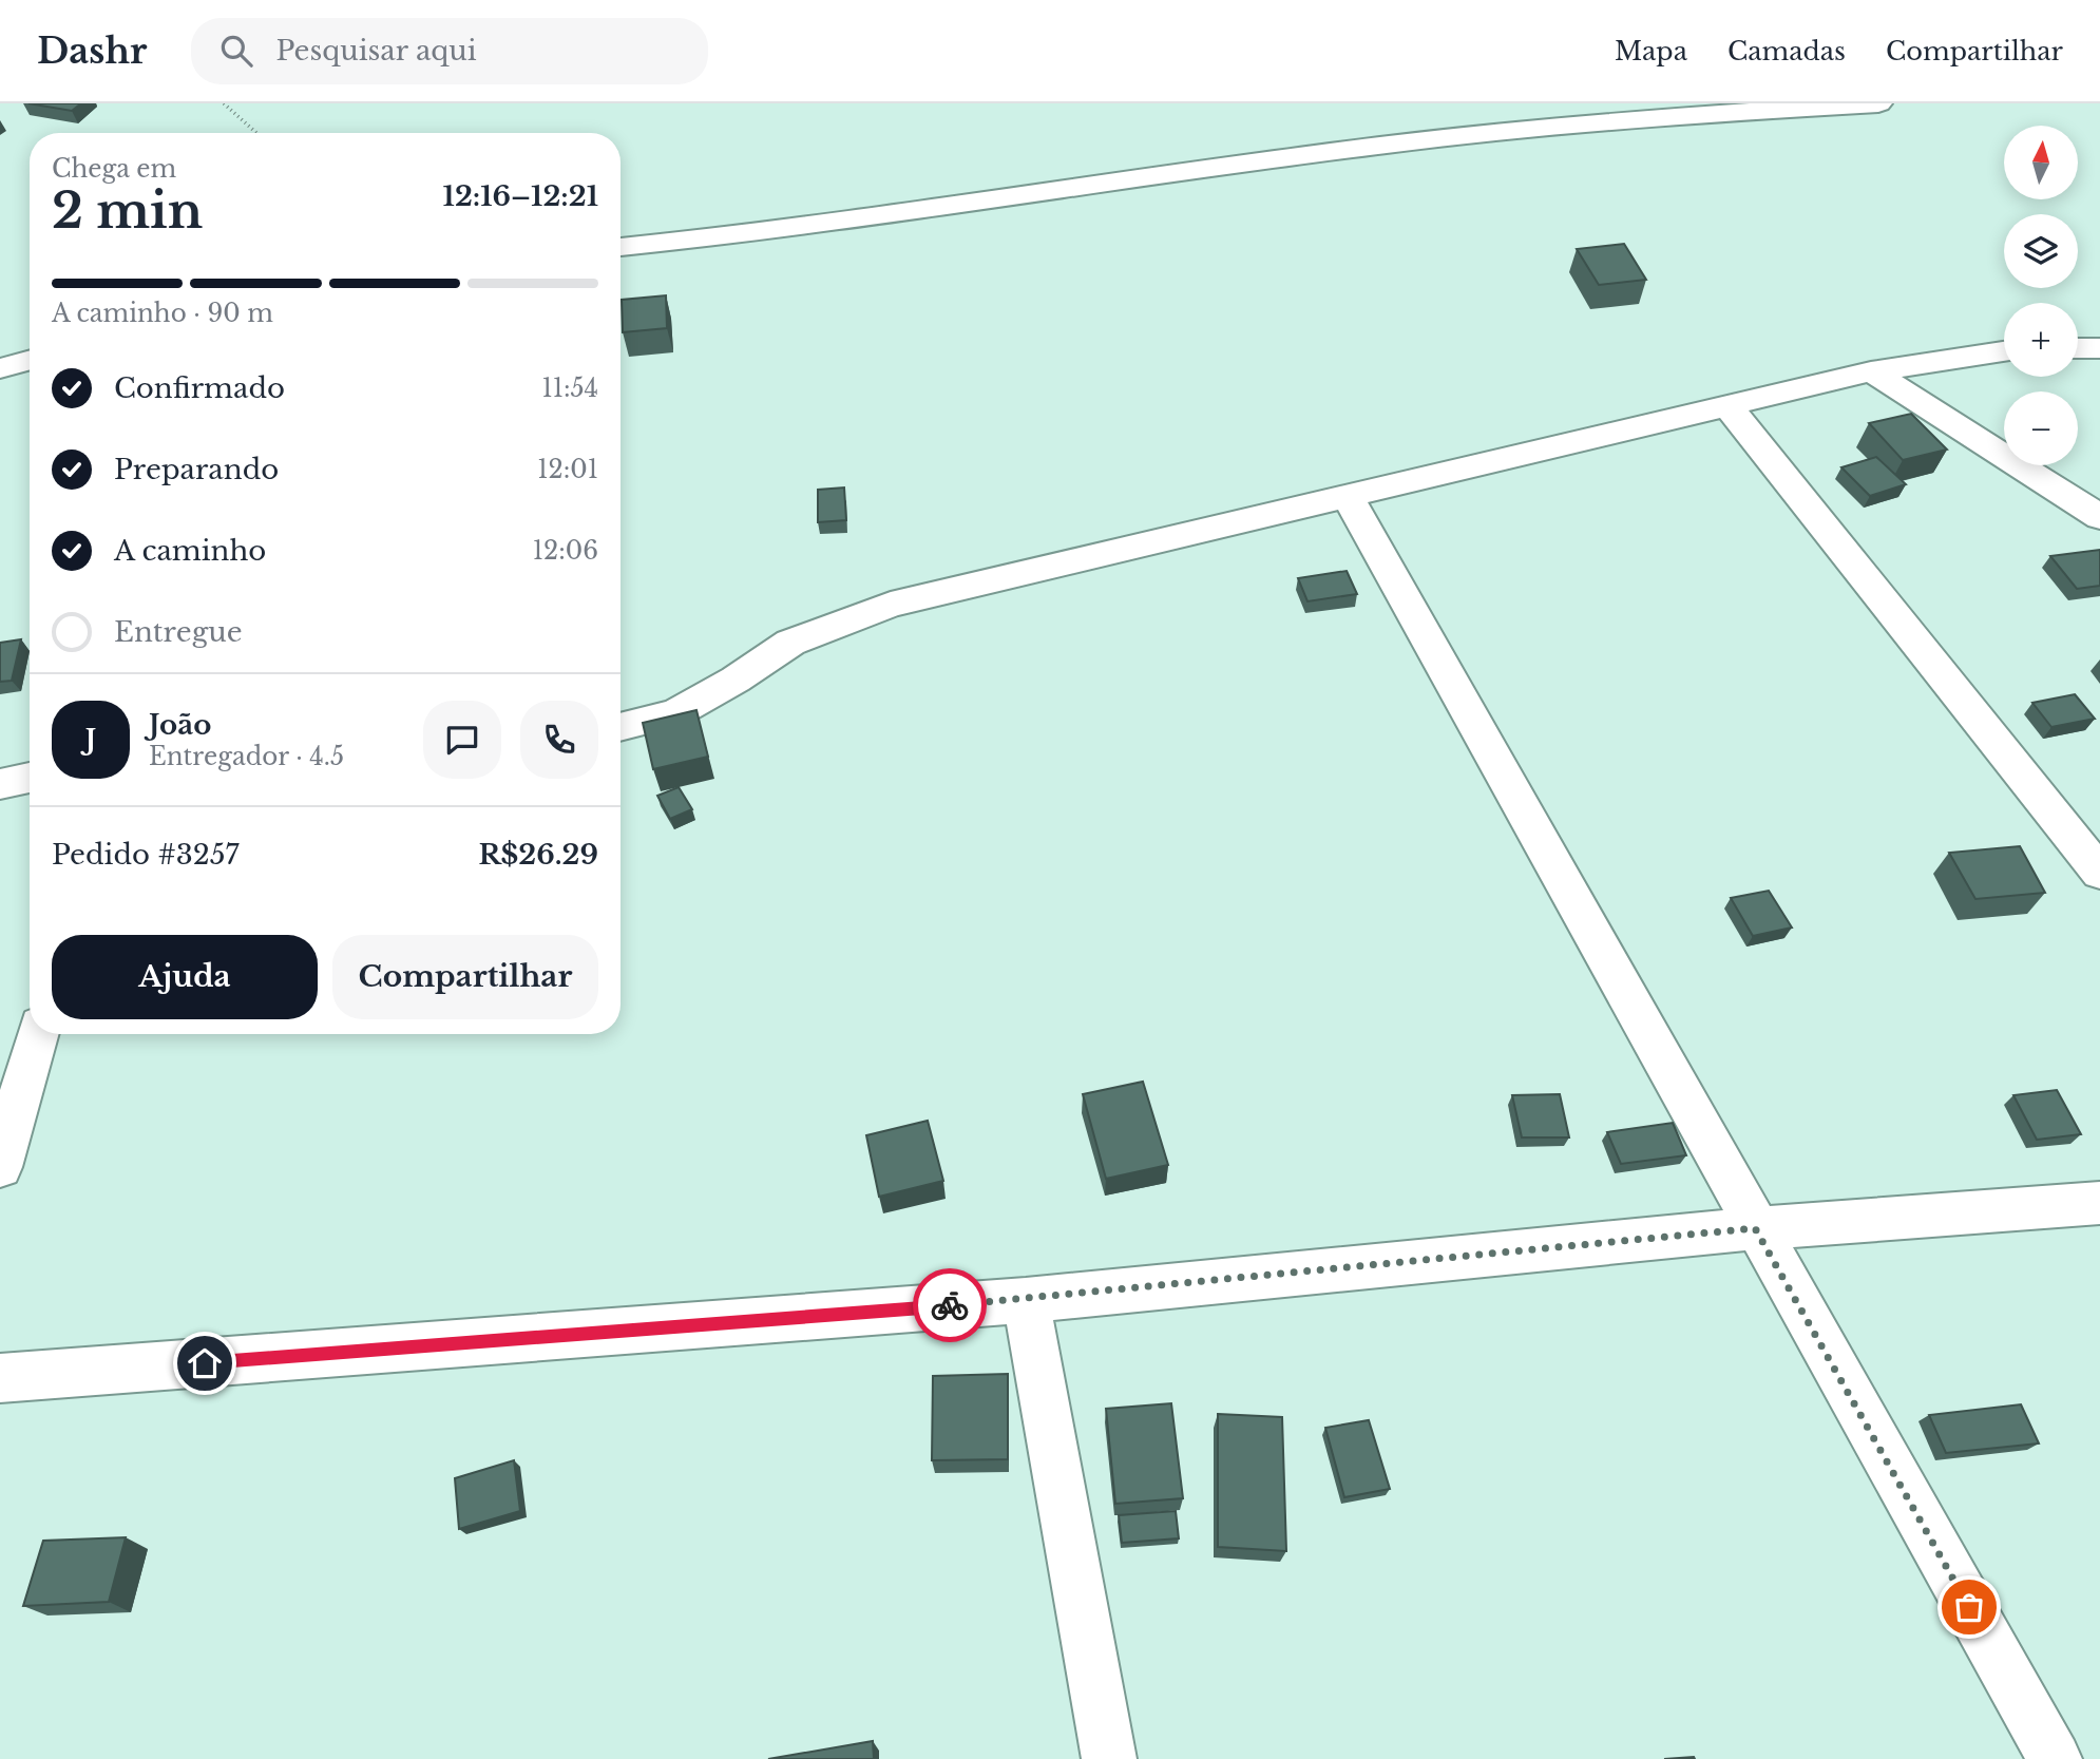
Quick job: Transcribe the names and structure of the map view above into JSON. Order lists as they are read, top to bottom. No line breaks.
{"north":"top","page":{"header":"Dashr","search":"Pesquisar aqui","nav":["Mapa","Camadas","Compartilhar"],"map_buttons":["+","−"],"heading":["2 min","Chega em","12:16–12:21"],"panel":["João","Entregador · 4.5","Pedido #3257","R$26.29"],"bar":"A caminho · 90 m","list":[["Confirmado","11:54"],["Preparando","12:01"],["A caminho","12:06"],"Entregue"],"round":"J","buttons":["Ajuda","Compartilhar"]}}
